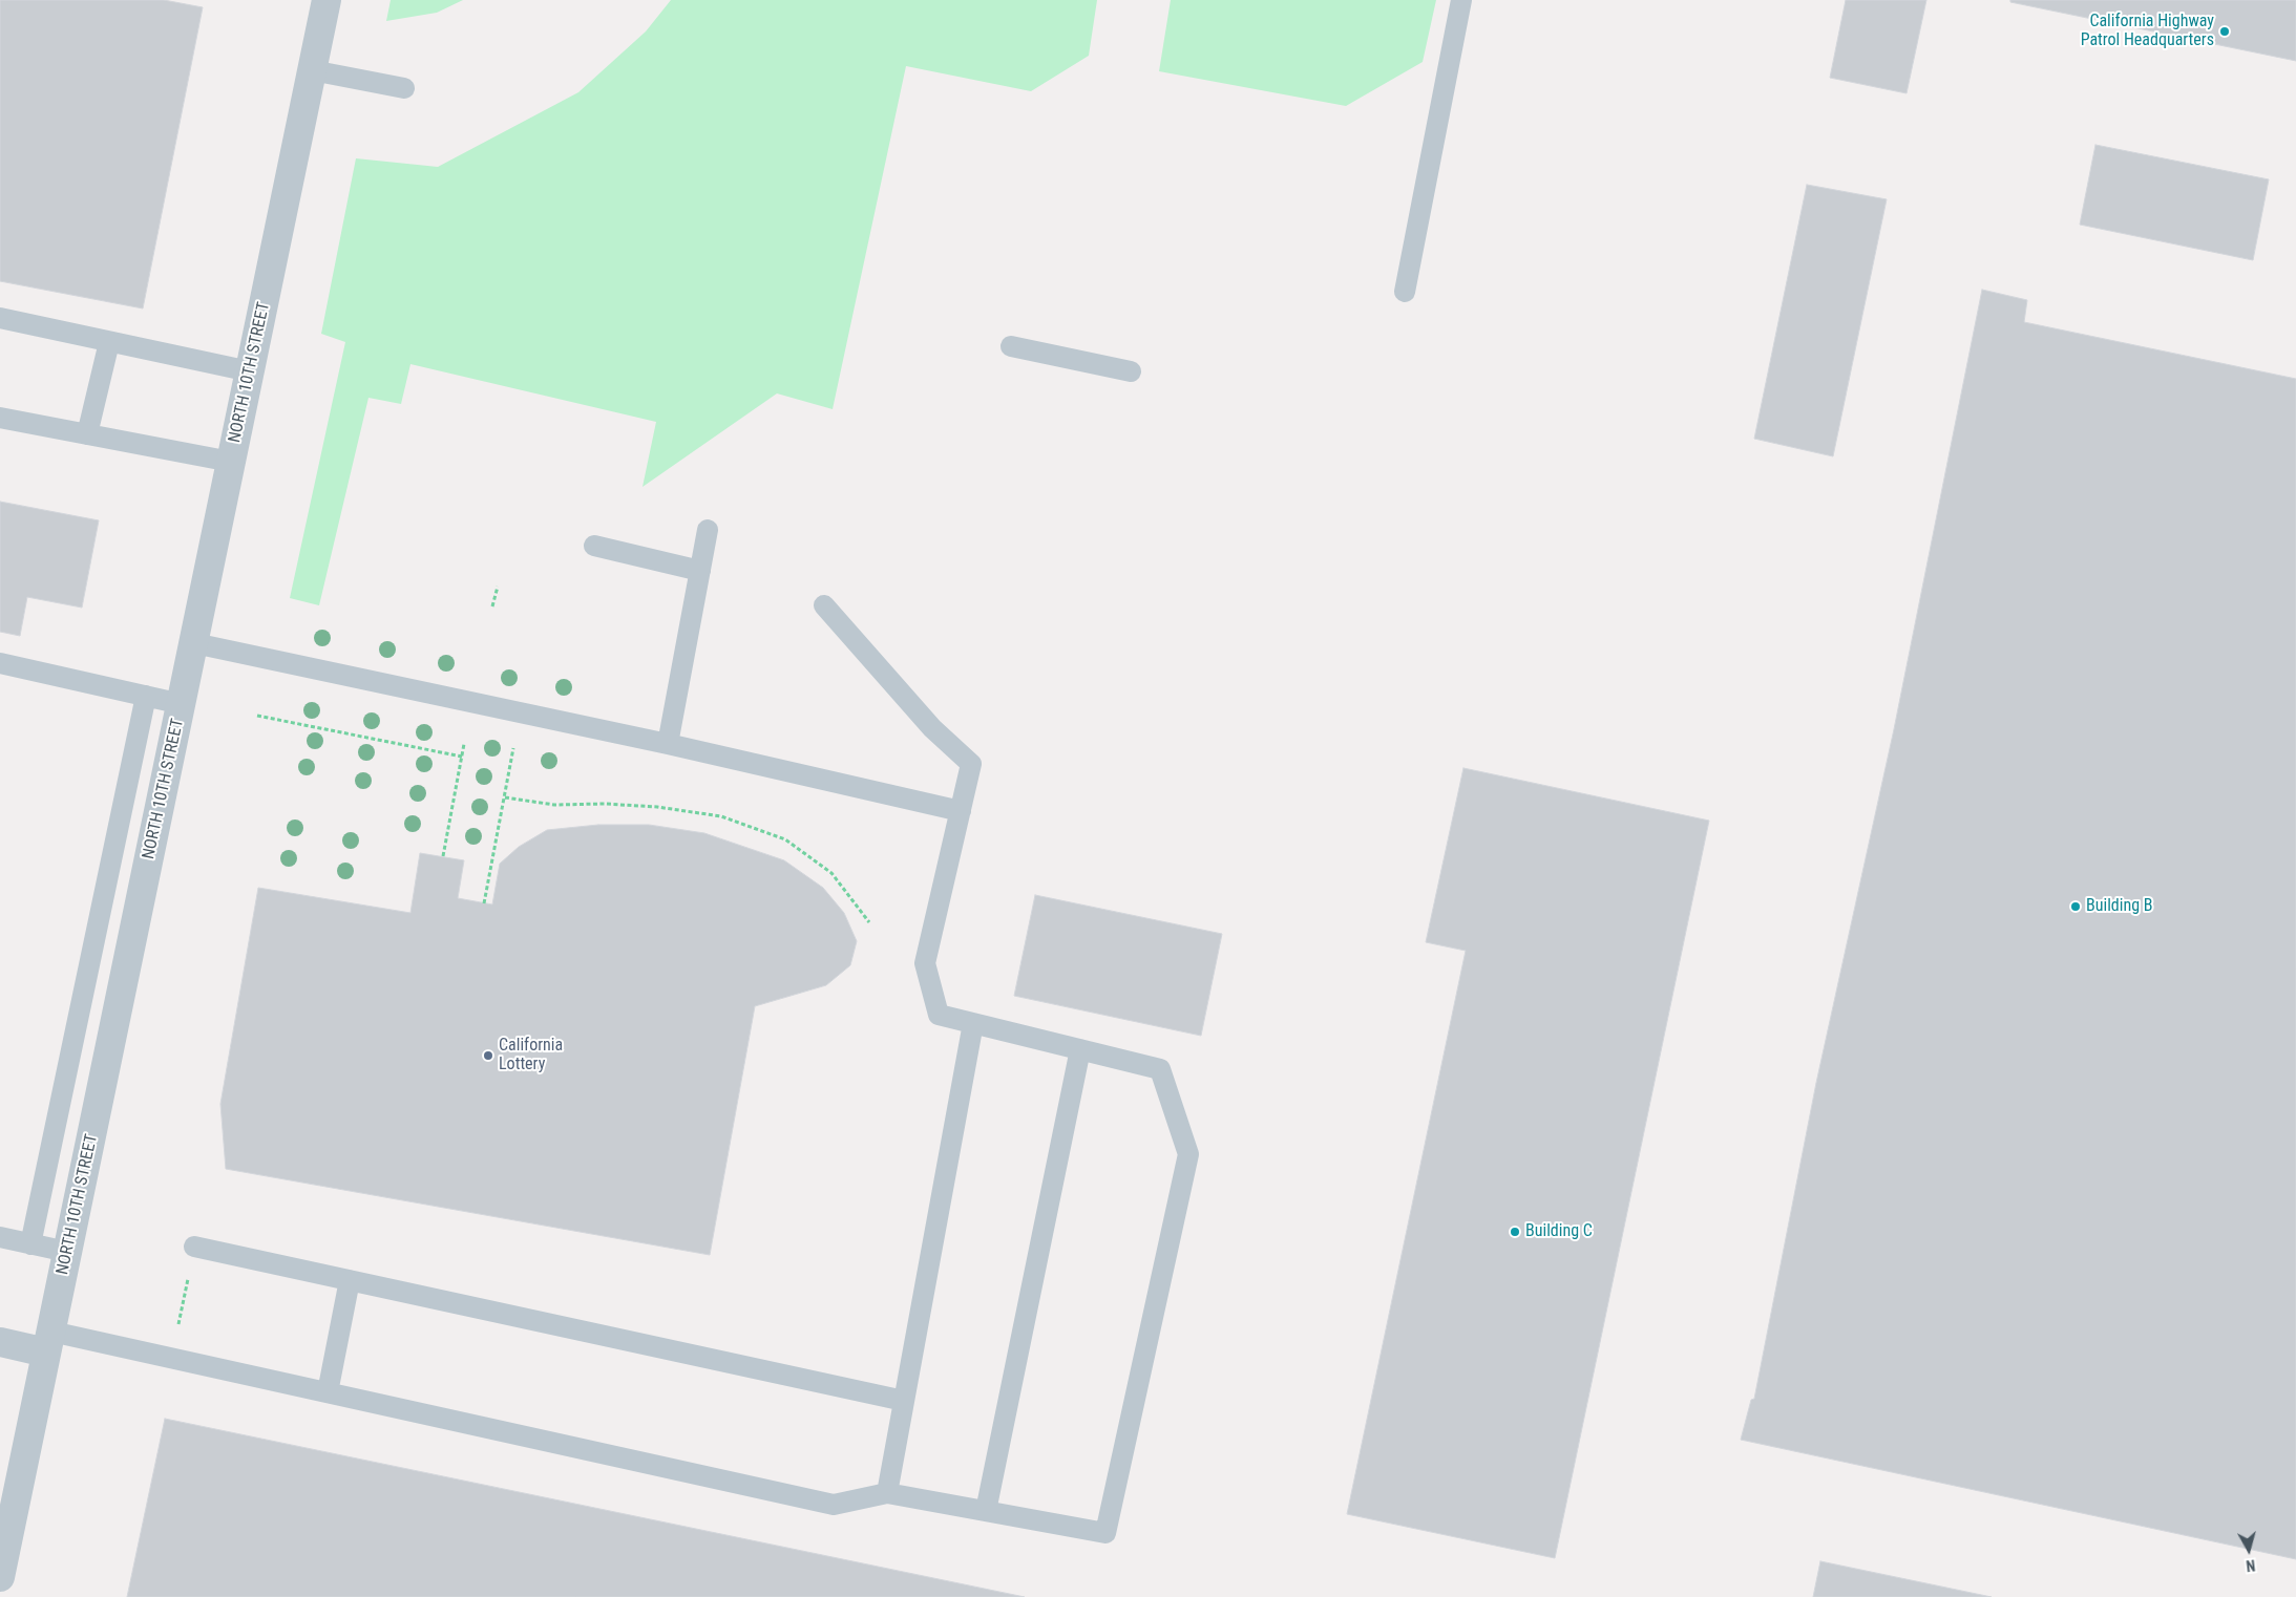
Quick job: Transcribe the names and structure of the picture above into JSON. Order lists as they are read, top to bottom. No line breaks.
{"streets":{"street":["NORTH 10TH STREET"]},"places":["California Highway Patrol Headquarters","Building B","California Lottery","Building C"],"north":"bottom"}
